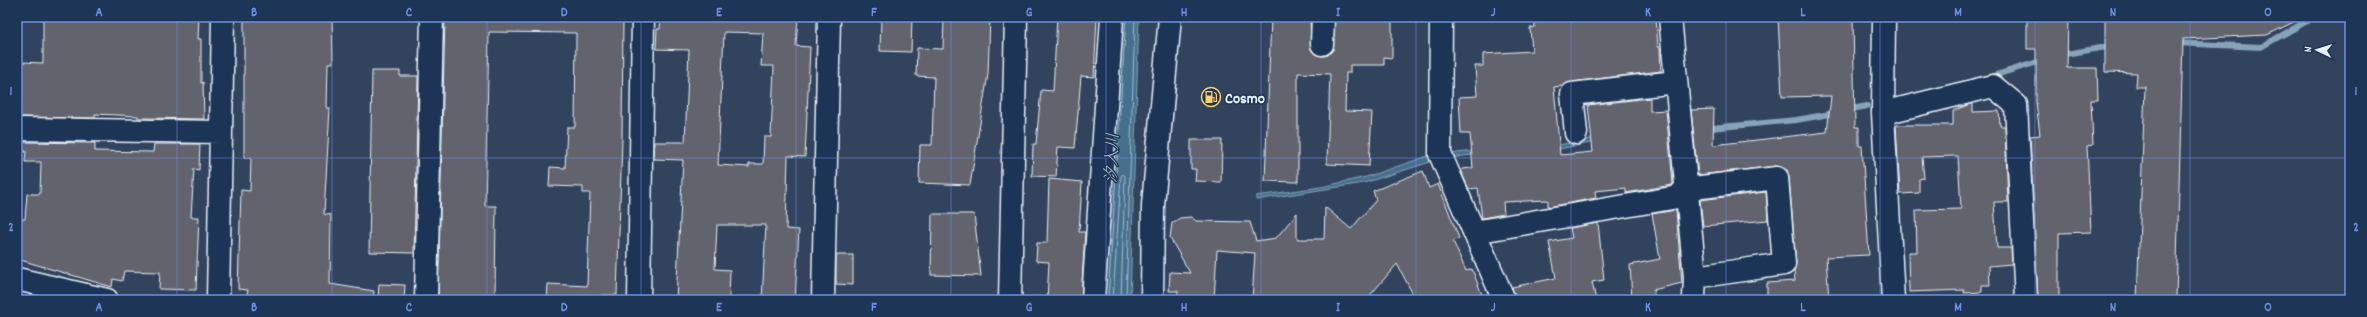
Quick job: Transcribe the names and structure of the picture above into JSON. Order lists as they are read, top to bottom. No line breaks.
{"water":["汐入川"],"places":{"fuel station":["Cosmo"]},"north":"left","grid":{"columns":["A","B","C","D","E","F","G","H","I","J","K","L","M","N","O"],"rows":["1","2"]}}
